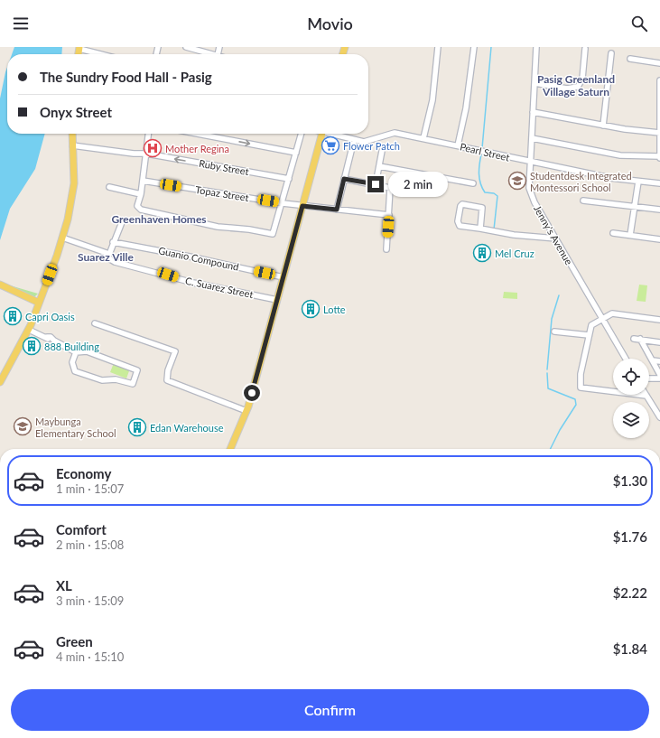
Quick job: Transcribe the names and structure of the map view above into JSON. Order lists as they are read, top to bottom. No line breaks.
{"streets":{"street":["Pearl Street","Ruby Street","Topaz Street","Jenny's Avenue","Guanio Compound","C. Suarez Street"]},"crossings":[["Pearl Street","Jenny's Avenue"]],"districts":["Pasig Greenland Village Saturn","Greenhaven Homes","Suarez Ville"],"places":{"supermarket":["Flower Patch"],"hospital":["Mother Regina"],"school or university":["Studentdesk Integrated Montessori School","Maybunga Elementary School"],"building":["Mel Cruz","Lotte","Capri Oasis","888 Building","Edan Warehouse"]},"page":{"header":"Movio","banner":["The Sundry Food Hall - Pasig","Onyx Street"],"bubble":"2 min","list":[{"name":"Economy","note":"1 min · 15:07","value":"$1.30"},{"name":"Comfort","note":"2 min · 15:08","value":"$1.76"},{"name":"XL","note":"3 min · 15:09","value":"$2.22"},{"name":"Green","note":"4 min · 15:10","value":"$1.84"}],"buttons":"Confirm"}}
